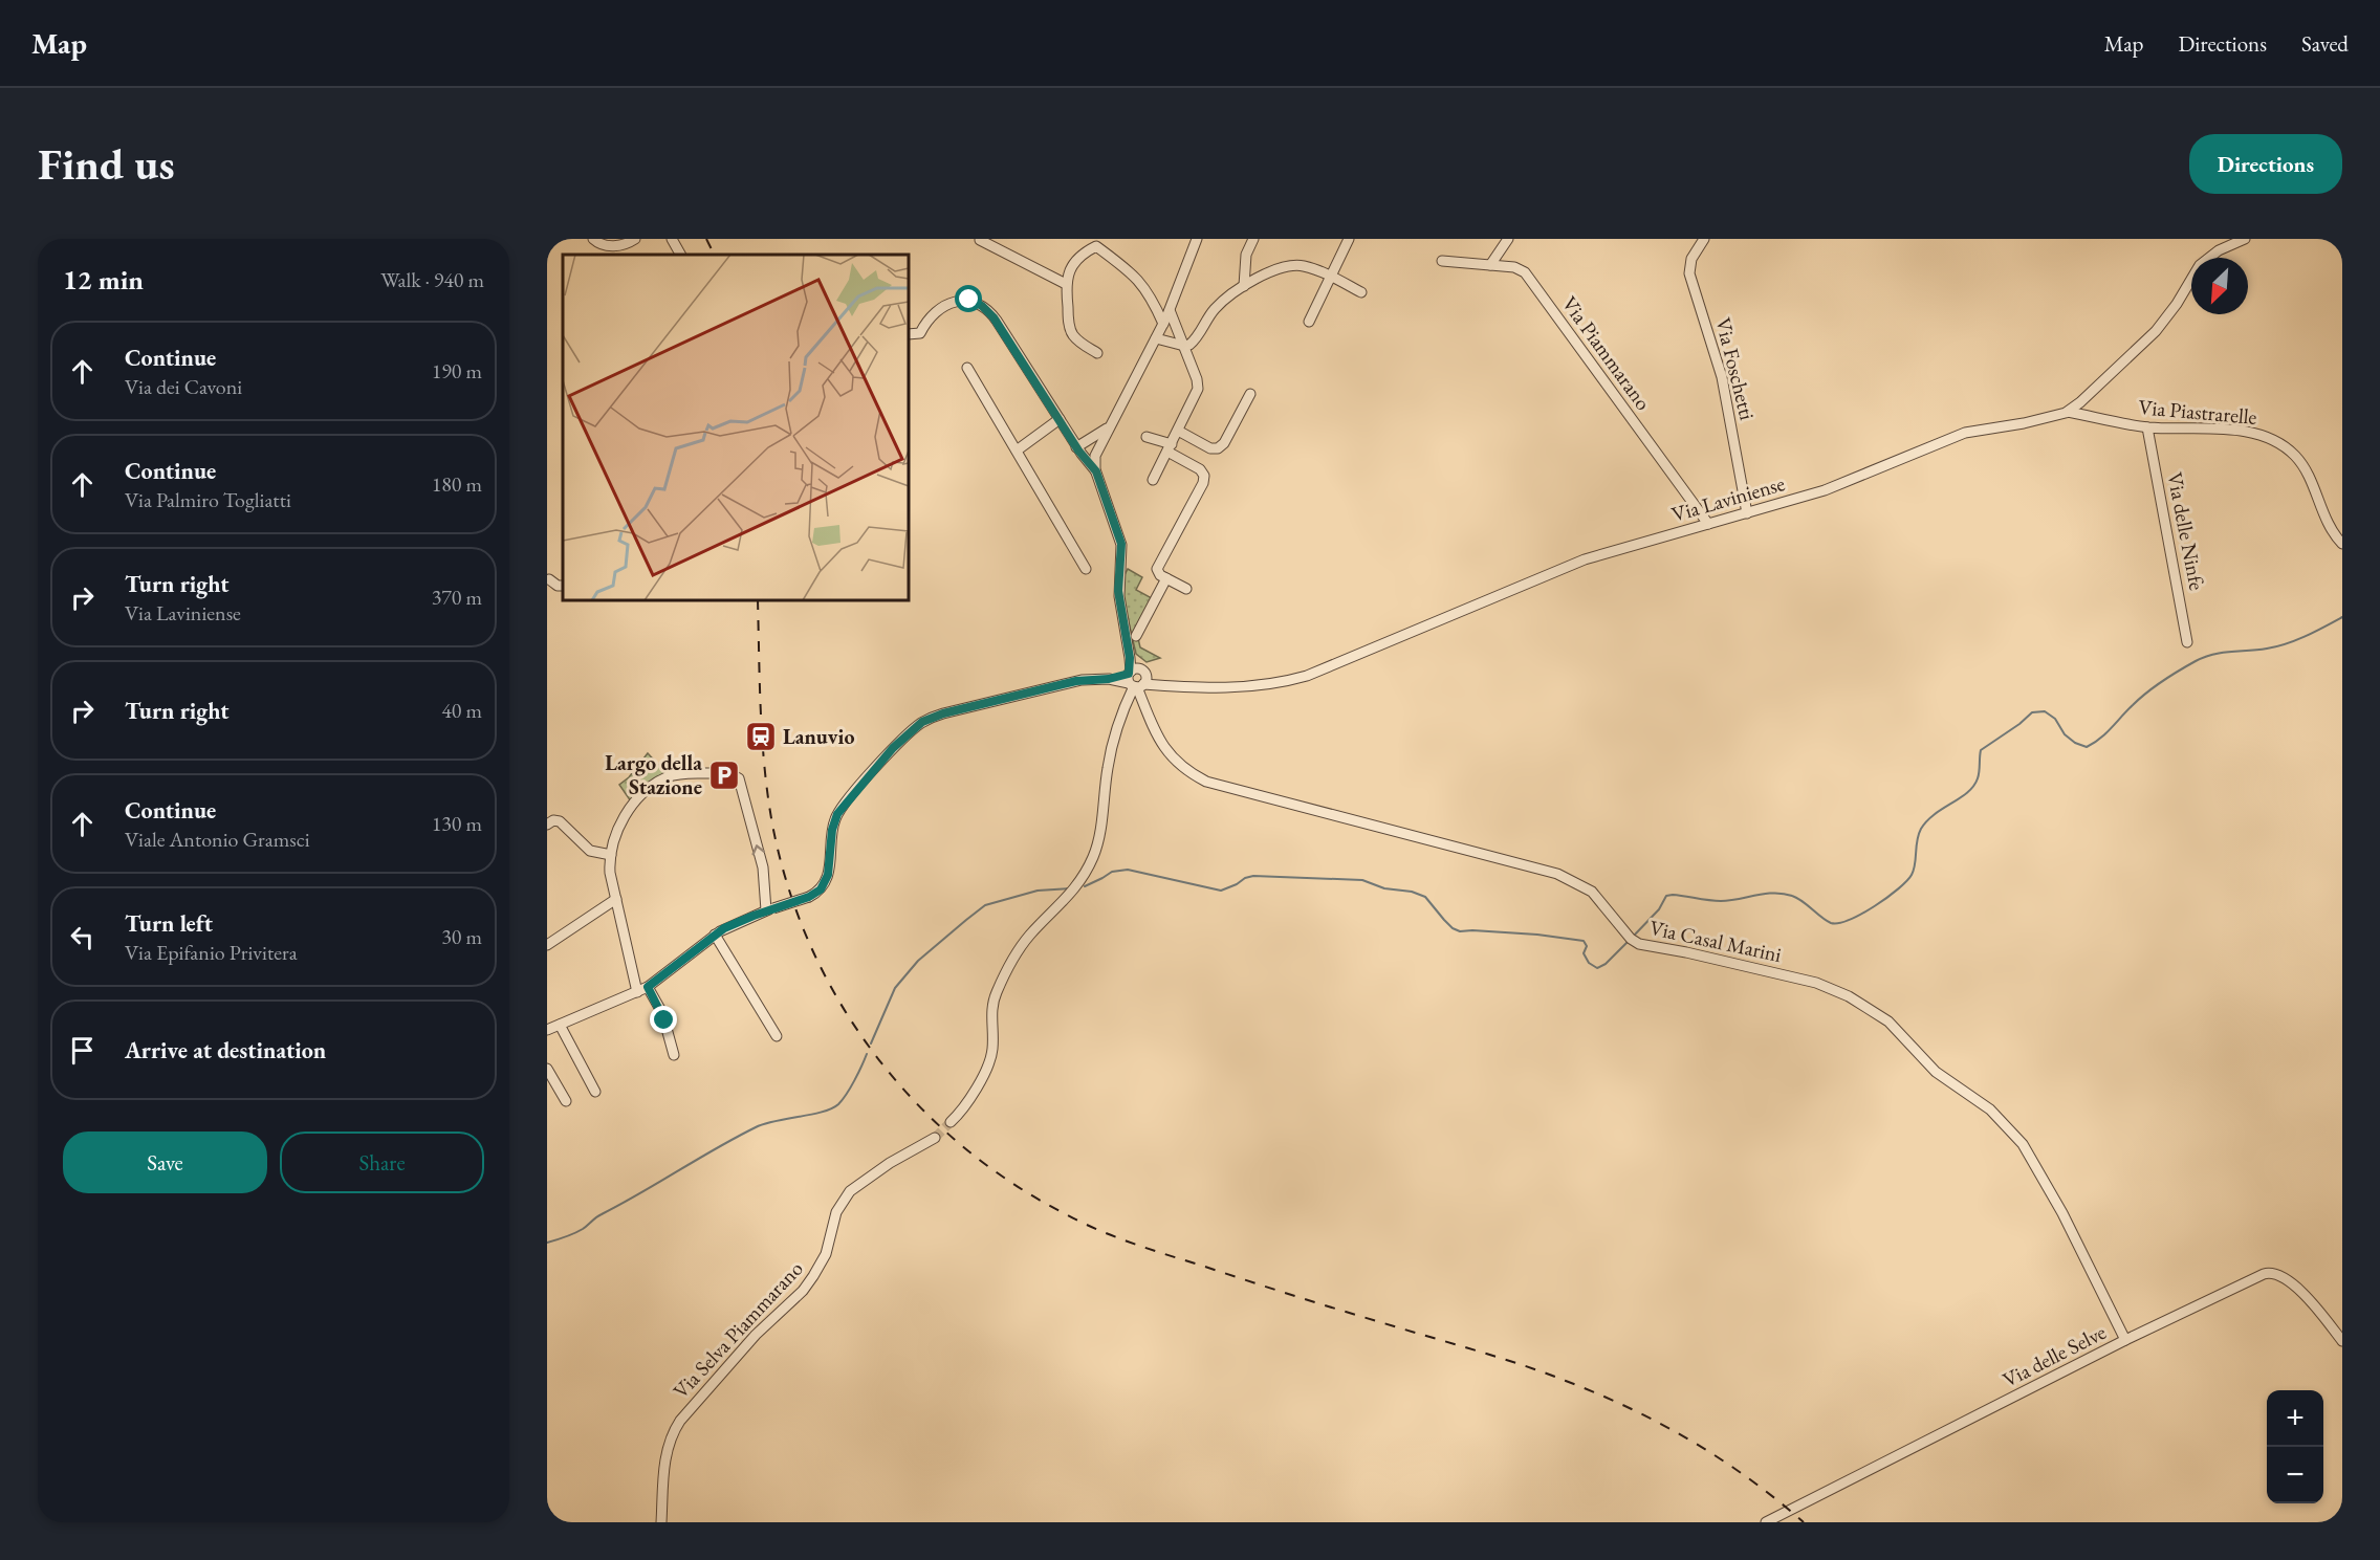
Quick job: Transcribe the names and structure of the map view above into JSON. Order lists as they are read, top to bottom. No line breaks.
{"streets":{"street":["Via Piammarano","Via Foschetti","Via Piastrarelle","Via Laviniense","Via delle Ninfe","Via Casal Marini","Via Selva Piammarano","Via delle Selve"]},"crossings":[["Via Piammarano","Via Laviniense"],["Via Foschetti","Via Laviniense"],["Via Piastrarelle","Via Laviniense"],["Via Piastrarelle","Via delle Ninfe"],["Via Laviniense","Via Casal Marini"],["Via Casal Marini","Via delle Selve"]],"places":{"station":["Lanuvio"],"parking":["Largo della Stazione"]},"north":"bottom left","page":{"header":"Map","nav":["Map","Directions","Saved"],"buttons":["Directions",["Save","Share"]],"title":"Find us","heading":["12 min","Walk · 940 m"],"list":[["Continue","Via dei Cavoni","190 m"],["Continue","Via Palmiro Togliatti","180 m"],["Turn right","Via Laviniense","370 m"],["Turn right","40 m"],["Continue","Viale Antonio Gramsci","130 m"],["Turn left","Via Epifanio Privitera","30 m"],"Arrive at destination"],"map_buttons":["+","−"]}}
